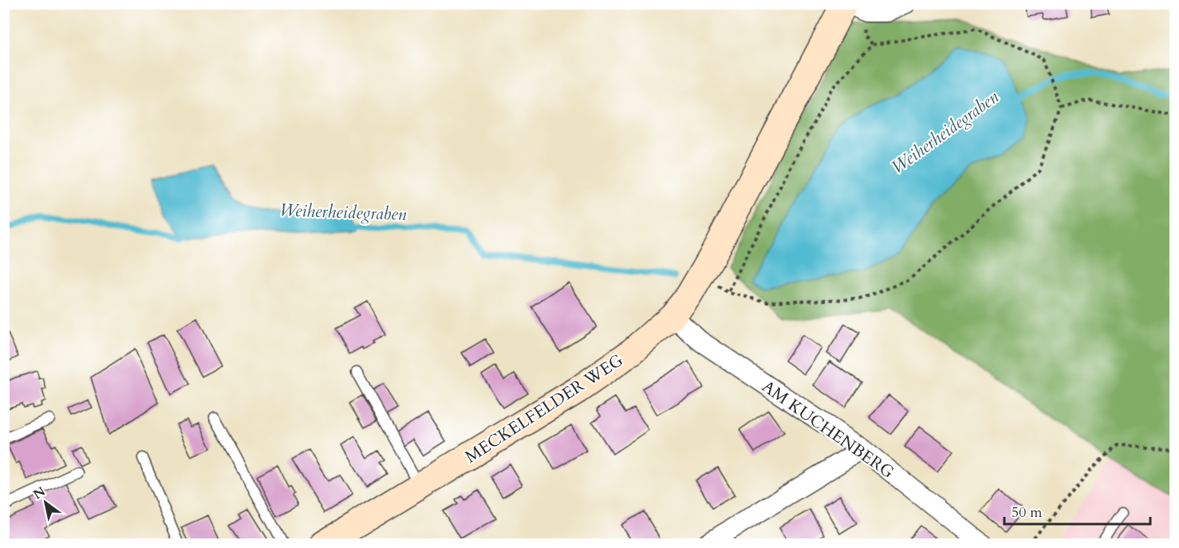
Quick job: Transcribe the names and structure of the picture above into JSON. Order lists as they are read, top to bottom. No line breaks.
{"streets":{"main road":["MECKELFELDER WEG"],"street":["AM KUCHENBERG"]},"crossings":[["MECKELFELDER WEG","AM KUCHENBERG"]],"water":["Weiherheidegraben"],"scale_bar":"50 m","north":"top left"}
